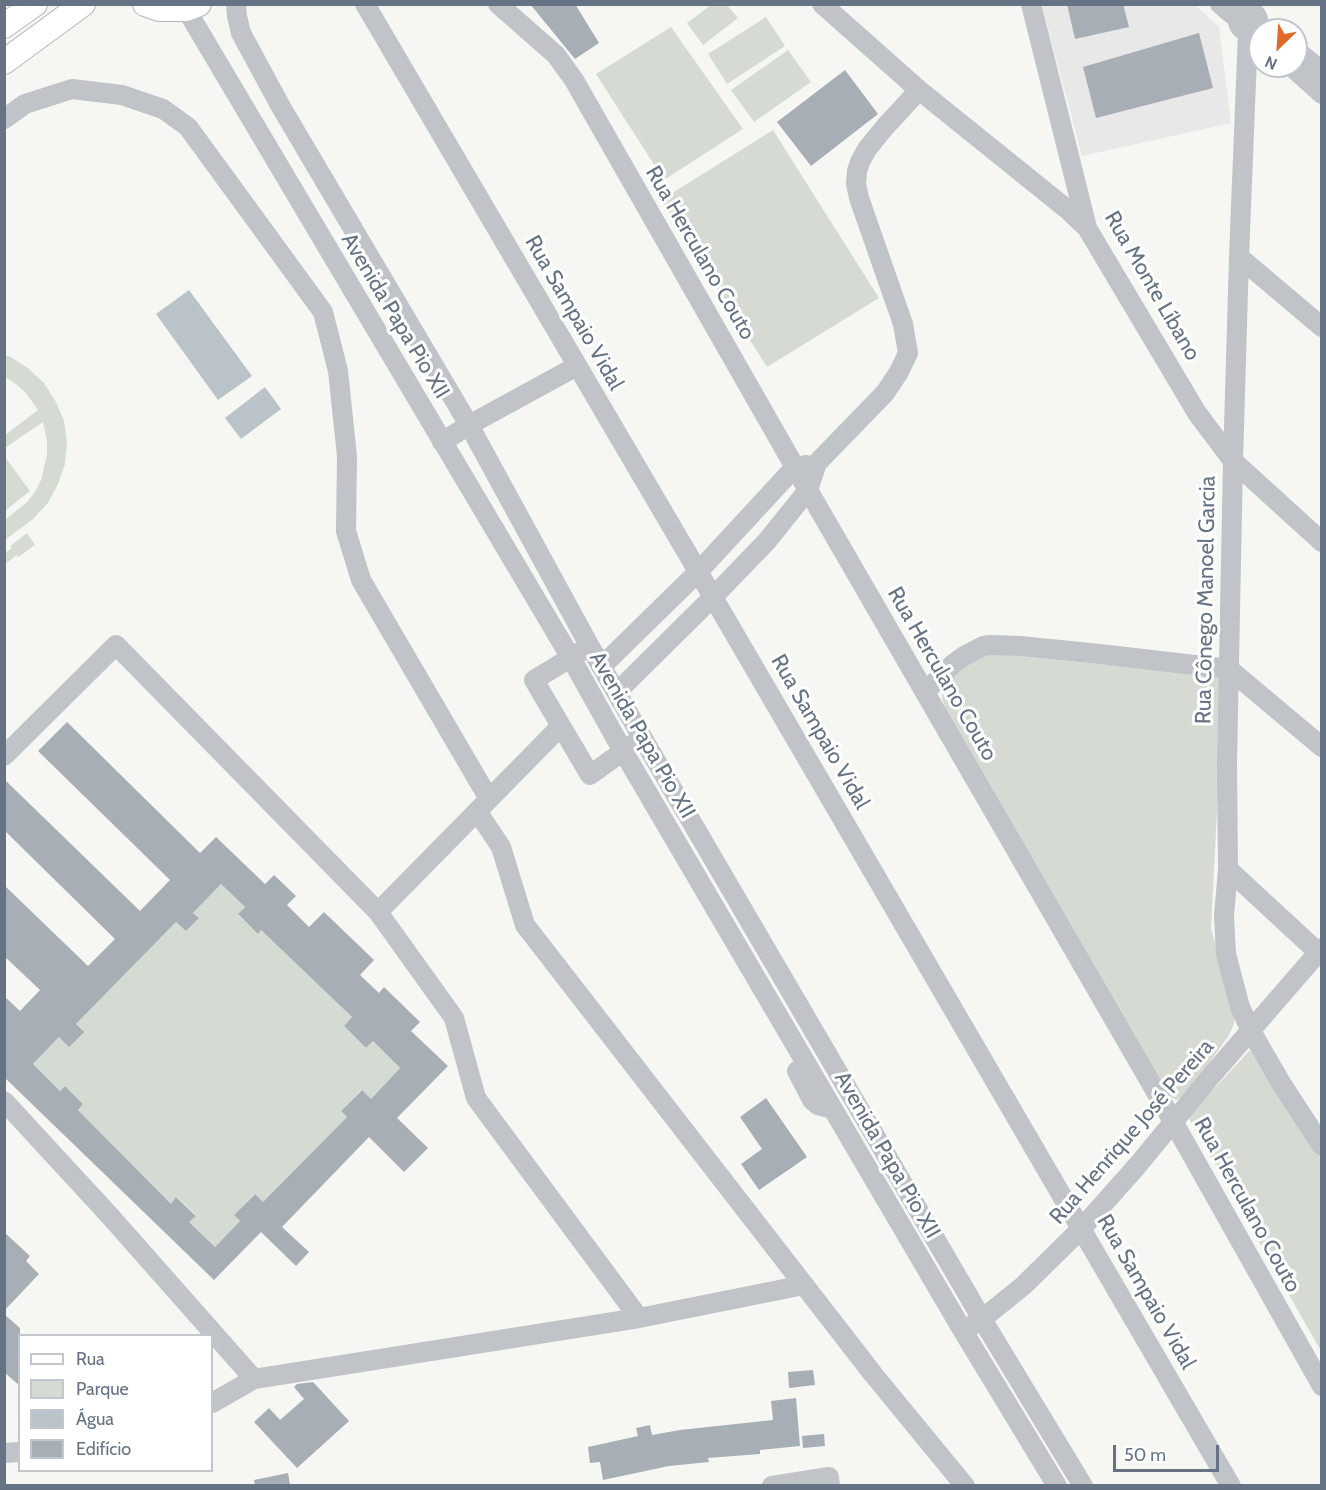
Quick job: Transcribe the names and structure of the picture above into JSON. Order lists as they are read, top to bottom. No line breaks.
{"streets":{"street":["Rua Herculano Couto","Rua Monte Líbano","Rua Sampaio Vidal","Avenida Papa Pio XII","Rua Cônego Manoel Garcia","Rua Henrique José Pereira"]},"crossings":[["Rua Herculano Couto","Rua Henrique José Pereira"],["Rua Monte Líbano","Rua Cônego Manoel Garcia"],["Rua Sampaio Vidal","Rua Henrique José Pereira"],["Avenida Papa Pio XII","Rua Henrique José Pereira"],["Rua Cônego Manoel Garcia","Rua Henrique José Pereira"]],"legend":["Rua","Parque","Água","Edifício"],"scale_bar":"50 m","north":"bottom left"}
